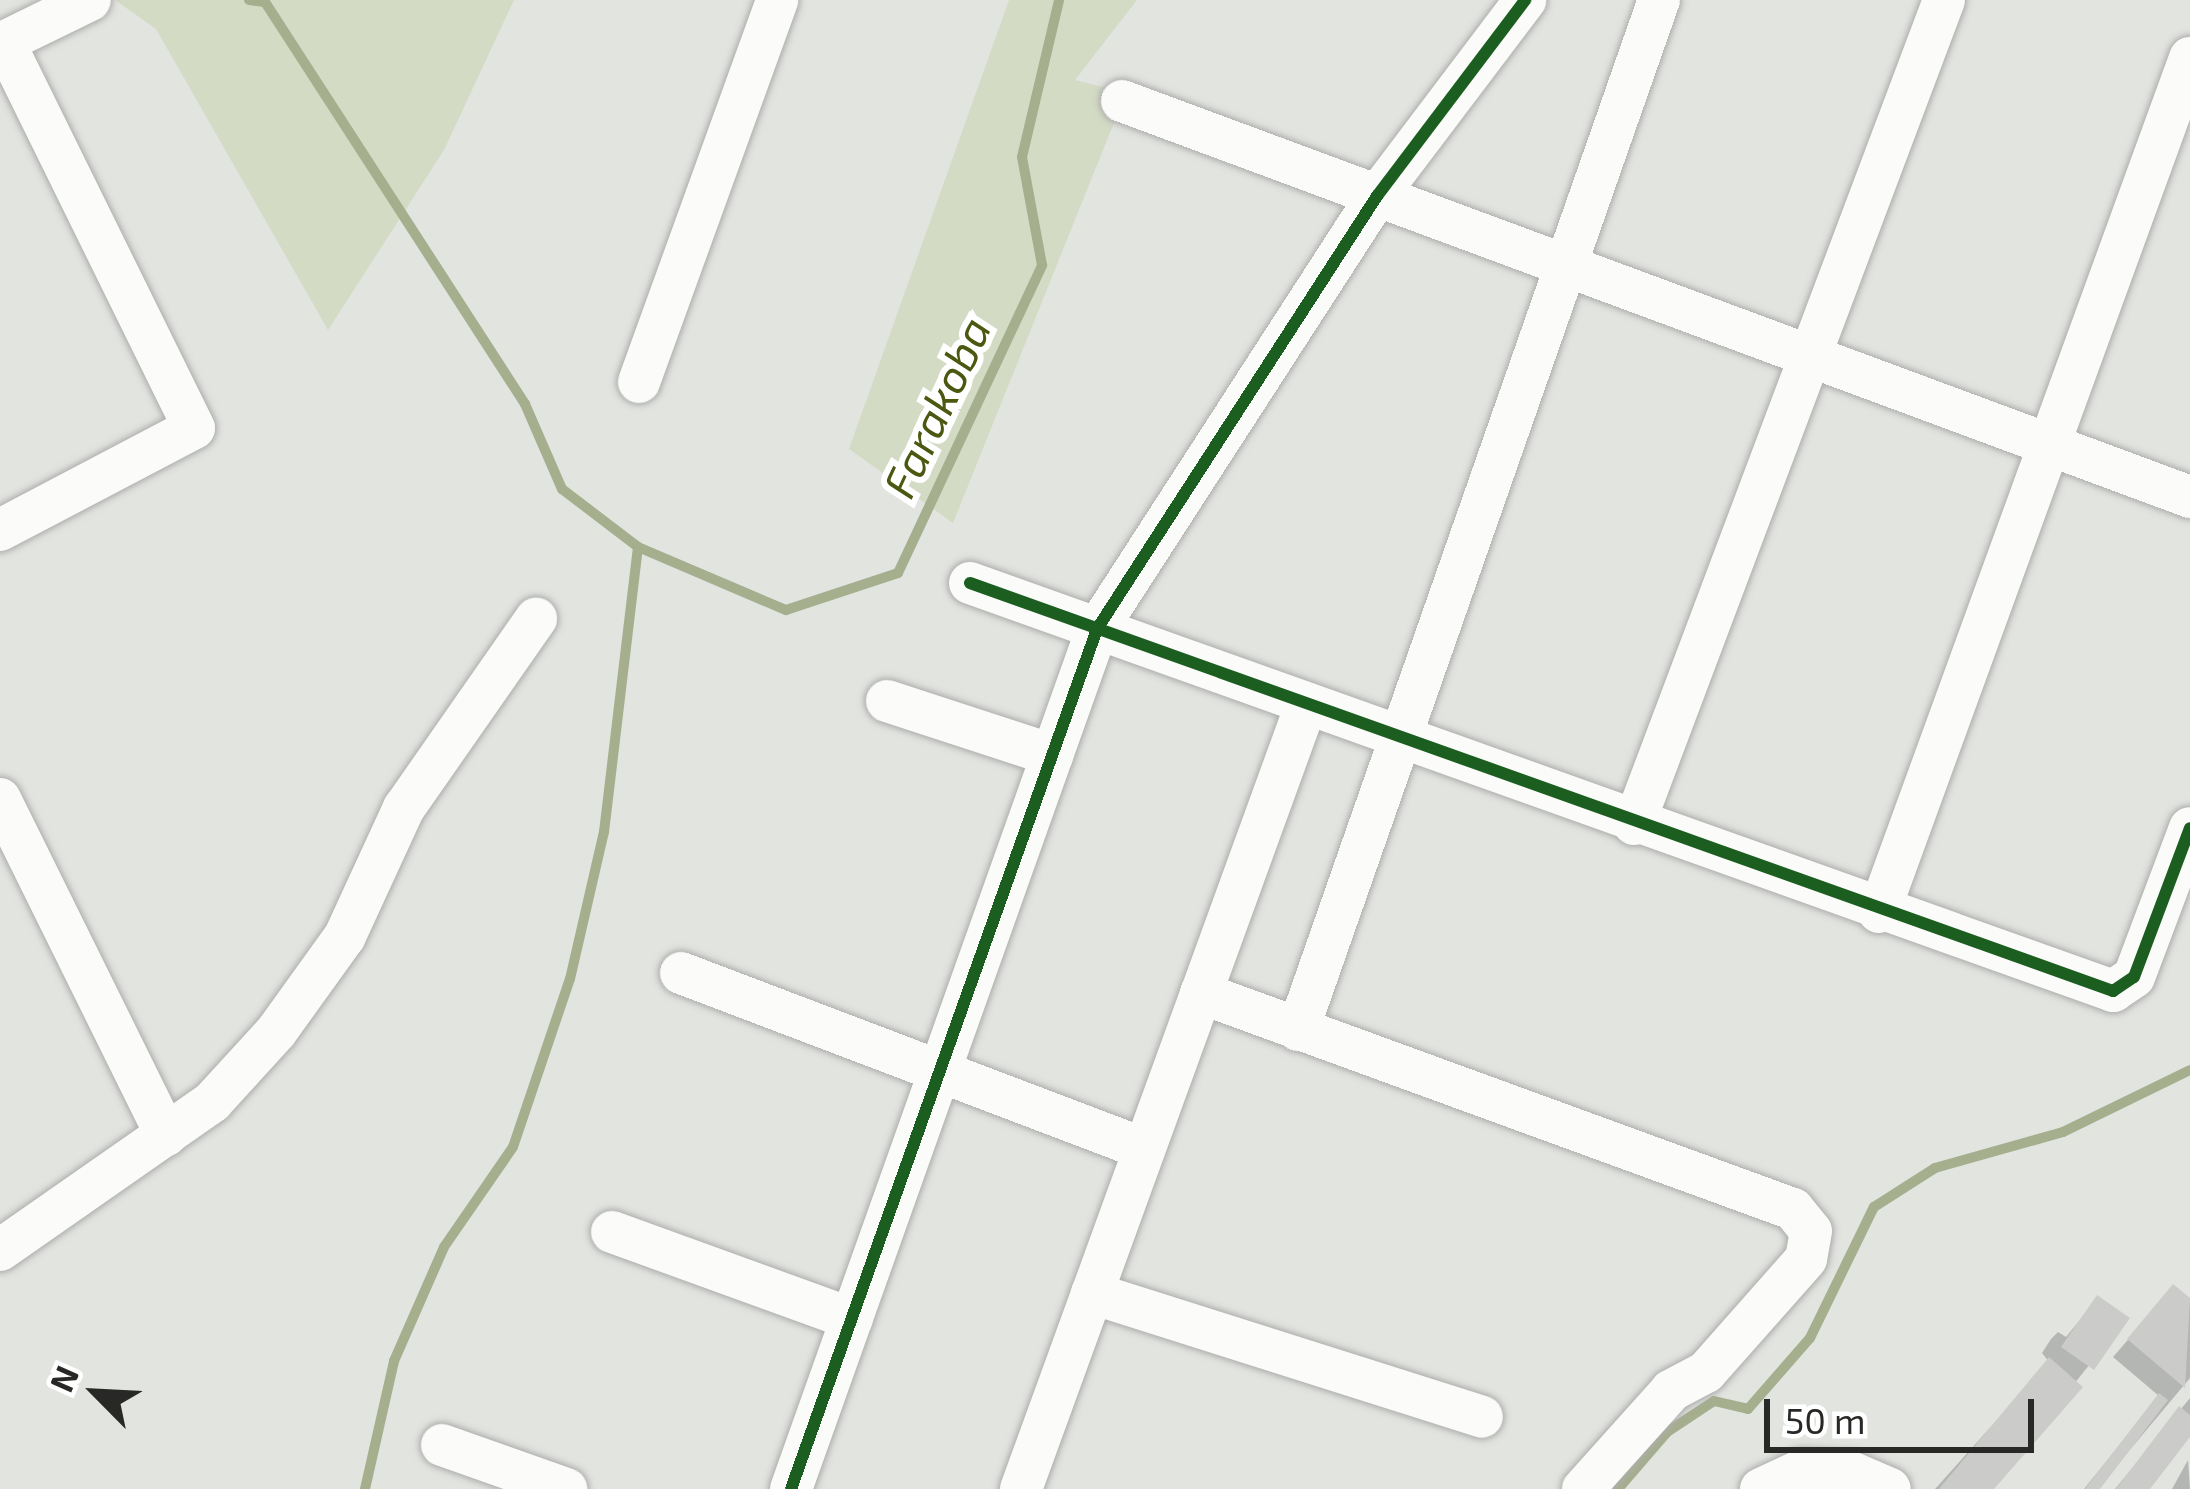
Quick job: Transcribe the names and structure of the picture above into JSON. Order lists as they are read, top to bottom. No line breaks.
{"water":["Farakoba"],"scale_bar":"50 m","north":"top left"}
